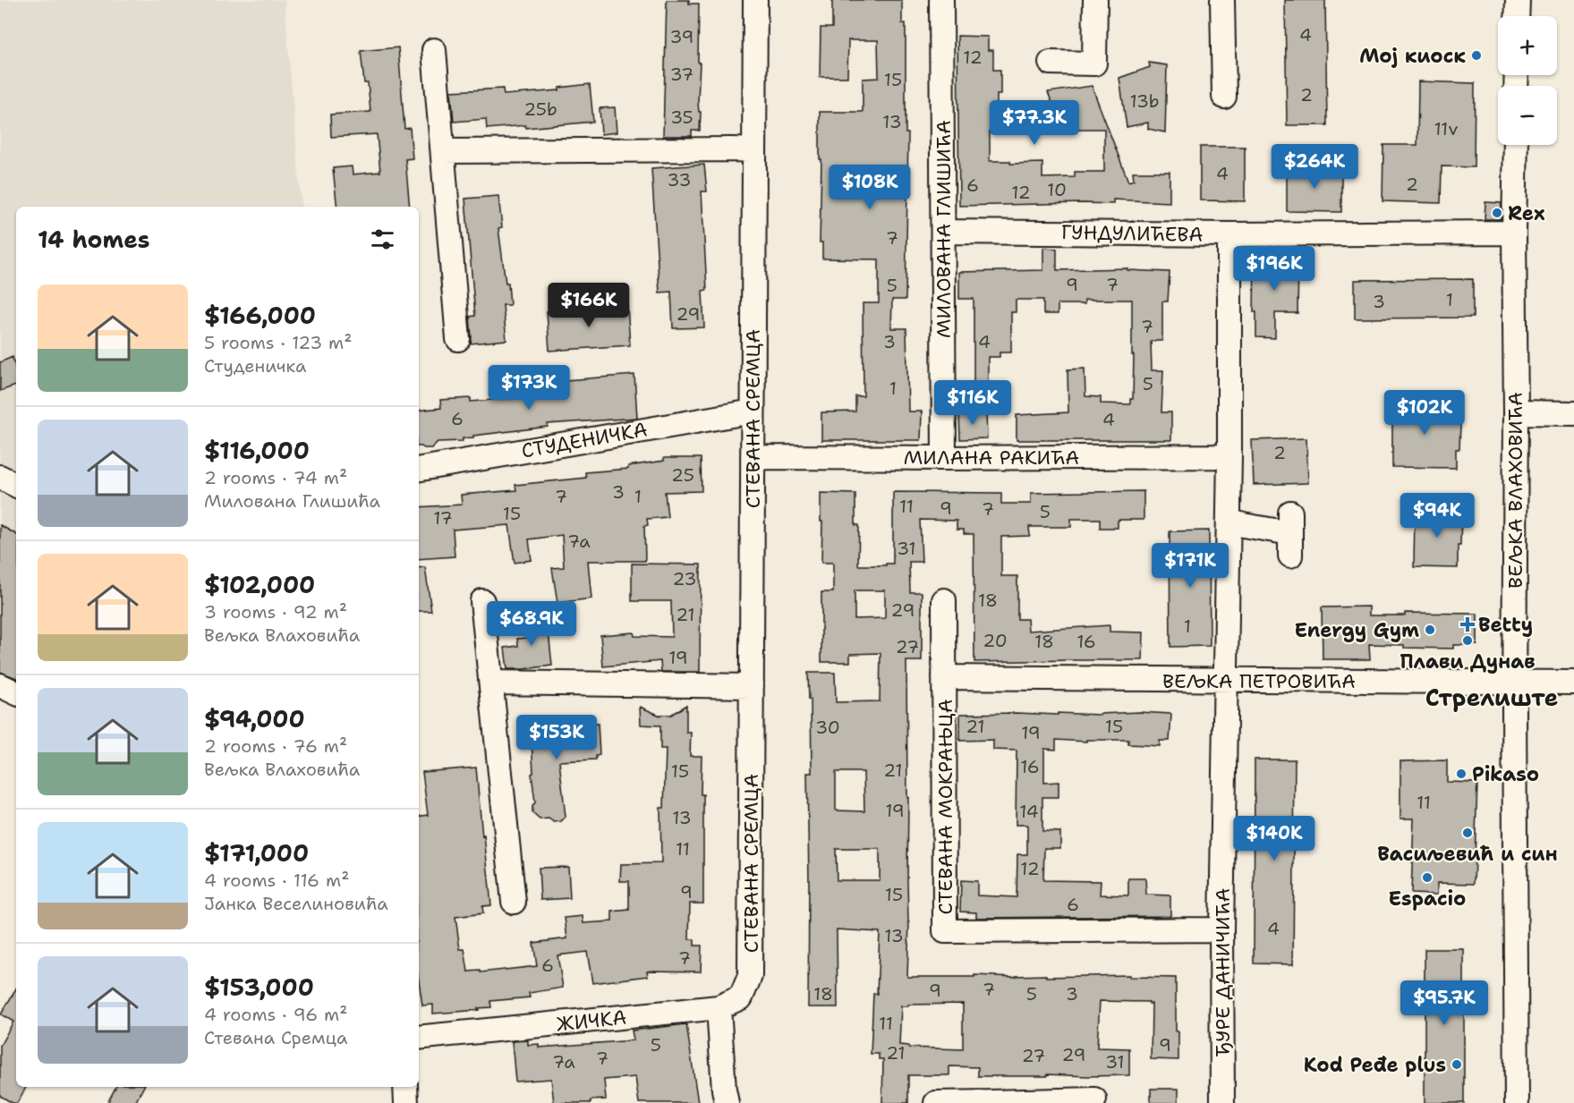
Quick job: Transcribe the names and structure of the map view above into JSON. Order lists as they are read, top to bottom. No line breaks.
{"streets":{"street":["МИЛОВАНА ГЛИШИЋА","ГУНДУЛИЋЕВА","СТЕВАНА СРЕМЦА","СТУДЕНИЧКА","МИЛАНА РАКИЋА","ВЕЉКА ВЛАХОВИЋА","ВЕЉКА ПЕТРОВИЋА","СТЕВАНА МОКРАЊЦА","ЂУРЕ ДАНИЧИЋА","ЖИЧКА"]},"crossings":[["МИЛОВАНА ГЛИШИЋА","ГУНДУЛИЋЕВА"],["МИЛОВАНА ГЛИШИЋА","МИЛАНА РАКИЋА"],["ГУНДУЛИЋЕВА","ВЕЉКА ВЛАХОВИЋА"],["ГУНДУЛИЋЕВА","ЂУРЕ ДАНИЧИЋА"],["СТЕВАНА СРЕМЦА","СТУДЕНИЧКА"],["СТЕВАНА СРЕМЦА","МИЛАНА РАКИЋА"],["СТЕВАНА СРЕМЦА","ЖИЧКА"],["МИЛАНА РАКИЋА","ЂУРЕ ДАНИЧИЋА"],["ВЕЉКА ВЛАХОВИЋА","ВЕЉКА ПЕТРОВИЋА"],["ВЕЉКА ПЕТРОВИЋА","СТЕВАНА МОКРАЊЦА"],["ВЕЉКА ПЕТРОВИЋА","ЂУРЕ ДАНИЧИЋА"],["СТЕВАНА МОКРАЊЦА","ЂУРЕ ДАНИЧИЋА"]],"districts":["Стрелиште"],"places":{"other":["Мој киоск","Rex","Energy Gym","Плави Дунав","Pikaso","Васиљевић и син","Espacio","Kod Peđe plus"],"health":["Betty"]},"house_numbers":["4","39","12","37","15","2","13b","25b","35","13","11v","4","33","2","6","10","12","7","9","7","5","1","3","29","7","3","4","5","1","6","4","2","25","3","7","1","11","9","7","5","15","17","7a","31","23","18","29","21","1","20","18","16","27","19","21","15","30","19","16","21","15","11","19","14","13","11","12","9","15","6","4","13","7","6","7","9","18","5","3","11","5","9","21","29","27","7","7a","31"],"page":{"map_buttons":["+","−"],"price":["$77.3K","$264K","$108K","$196K","$166K","$173K","$116K","$102K","$94K","$171K","$68.9K","$153K","$140K","$95.7K"],"heading":"14 homes","list":[{"name":"$166,000","note":"5 rooms · 123 m² · Студеничка"},{"name":"$116,000","note":"2 rooms · 74 m² · Милована Глишића"},{"name":"$102,000","note":"3 rooms · 92 m² · Вељка Влаховића"},{"name":"$94,000","note":"2 rooms · 76 m² · Вељка Влаховића"},{"name":"$171,000","note":"4 rooms · 116 m² · Јанка Веселиновића"},{"name":"$153,000","note":"4 rooms · 96 m² · Стевана Сремца"}]}}
